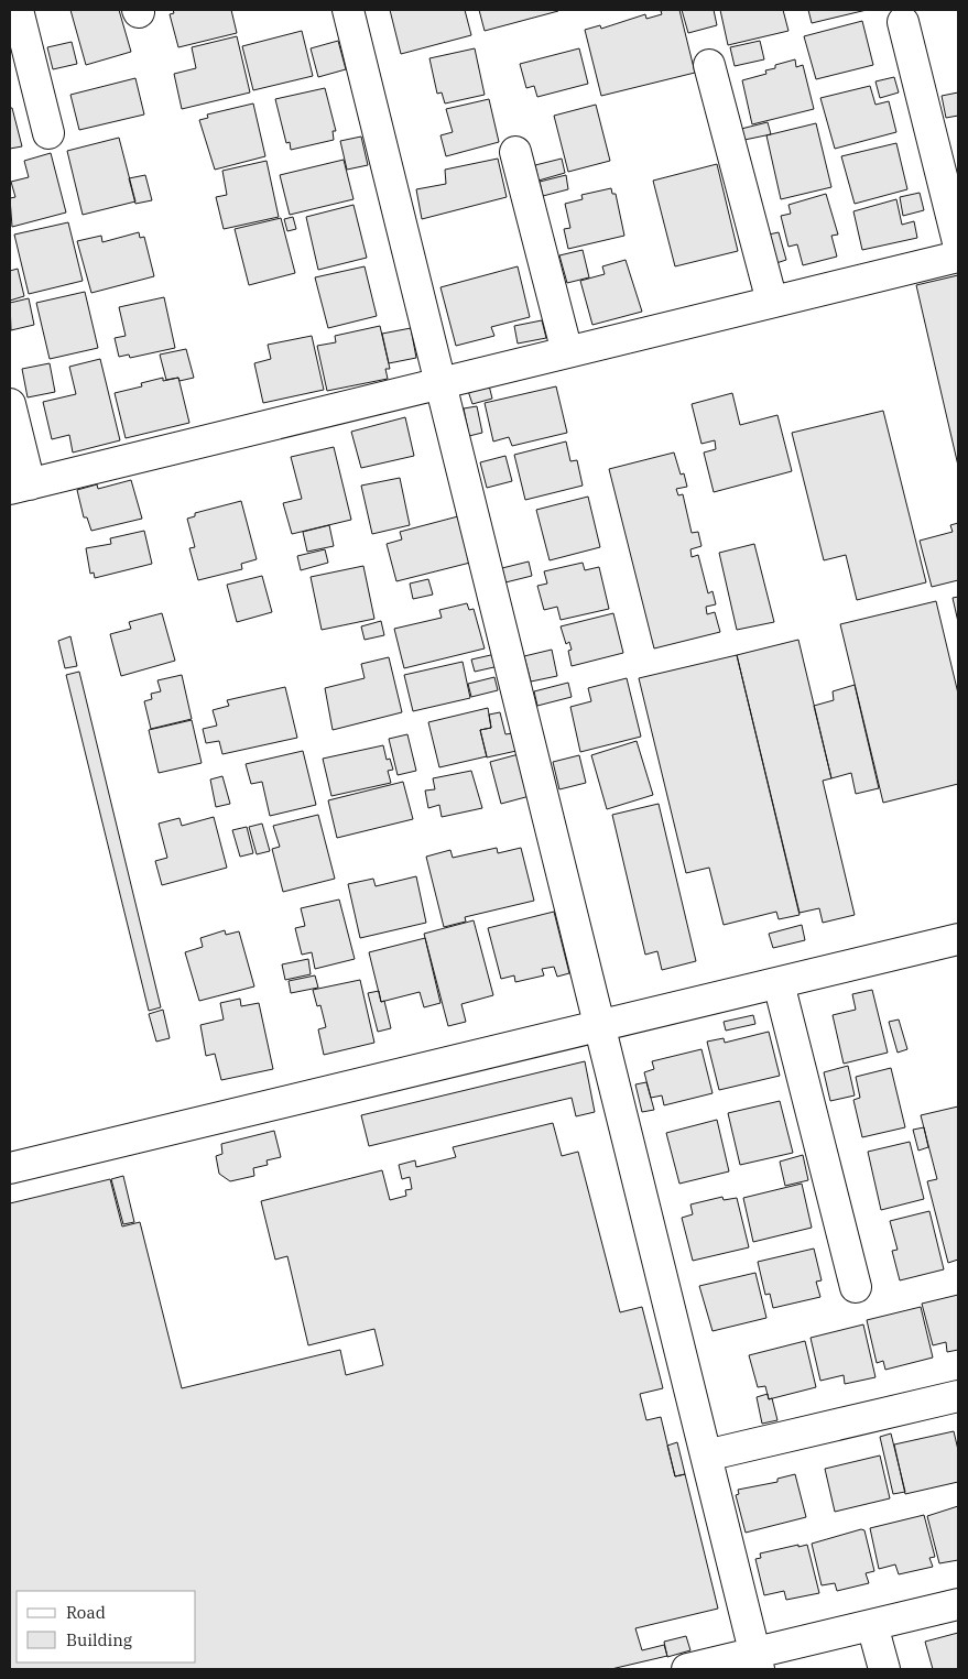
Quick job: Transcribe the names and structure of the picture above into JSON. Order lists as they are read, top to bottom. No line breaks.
{"legend":["Road","Building"]}
